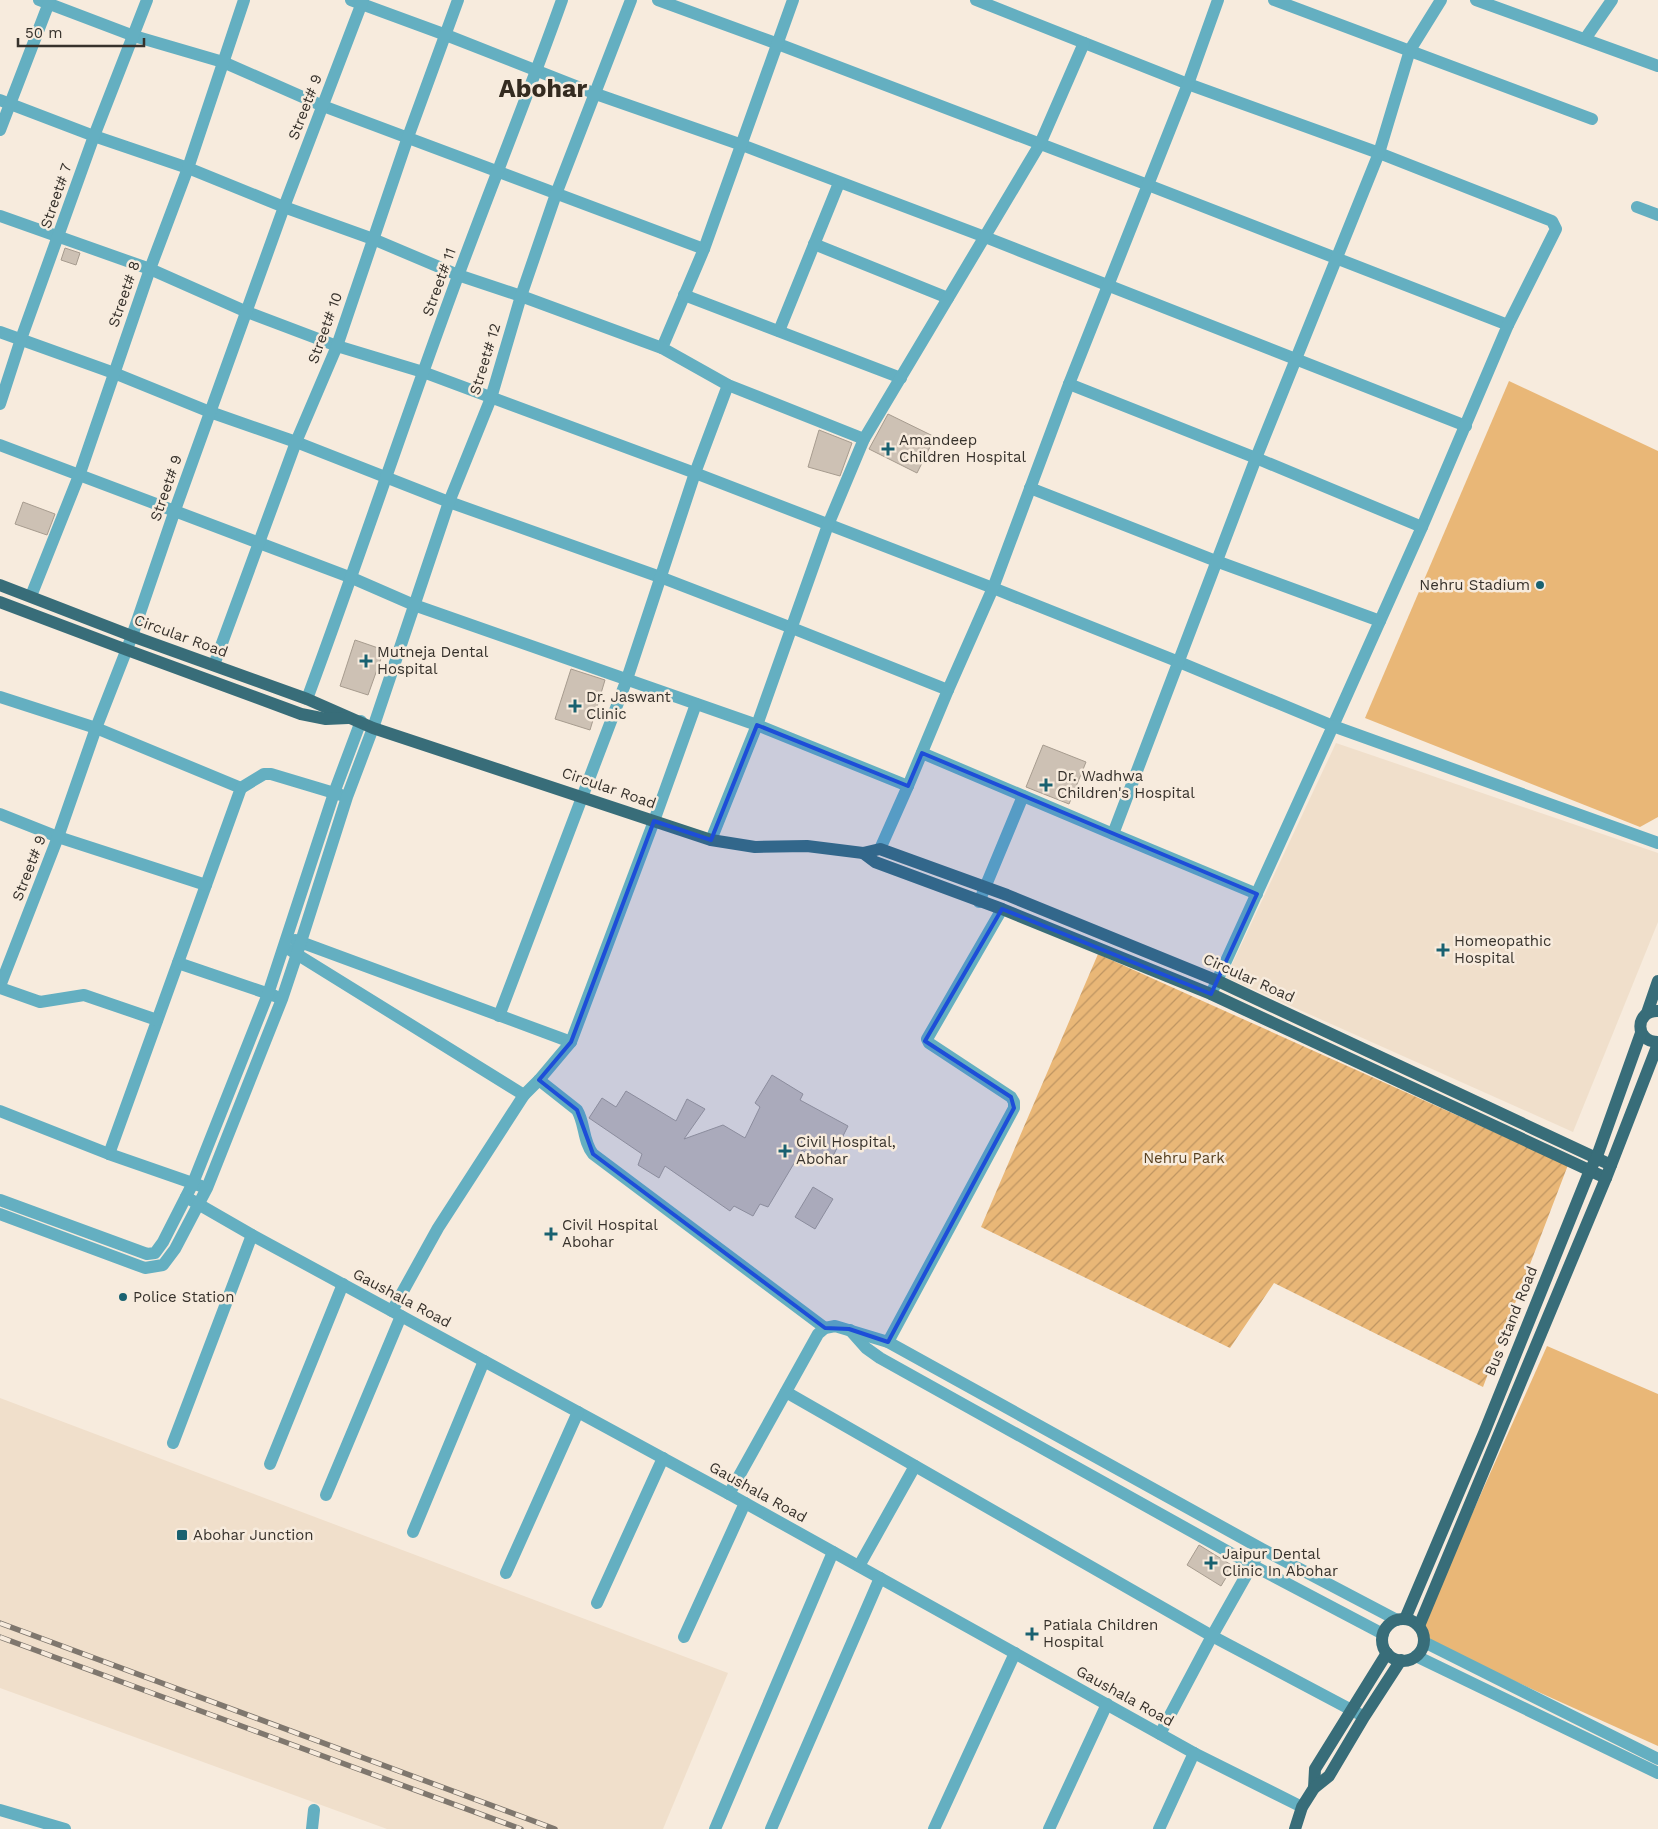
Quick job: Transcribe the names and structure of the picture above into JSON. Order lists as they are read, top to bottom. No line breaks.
{"streets":{"main road":["Circular Road","Bus Stand Road"],"street":["Street# 9","Street# 7","Street# 11","Street# 8","Street# 10","Street# 12","Gaushala Road"]},"crossings":[["Street# 9","Circular Road"],["Street# 11","Circular Road"],["Street# 8","Circular Road"],["Street# 10","Circular Road"],["Street# 12","Circular Road"],["Street# 12","Gaushala Road"],["Circular Road","Bus Stand Road"]],"districts":["Abohar"],"parks":["Nehru Park"],"places":{"health":["Amandeep Children Hospital","Mutneja Dental Hospital","Dr. Jaswant Clinic","Dr. Wadhwa Children's Hospital","Homeopathic Hospital","Civil Hospital, Abohar","Civil Hospital Abohar","Jaipur Dental Clinic In Abohar","Patiala Children Hospital"],"other":["Nehru Stadium","Police Station"],"transit":["Abohar Junction"]},"scale_bar":"50 m"}
